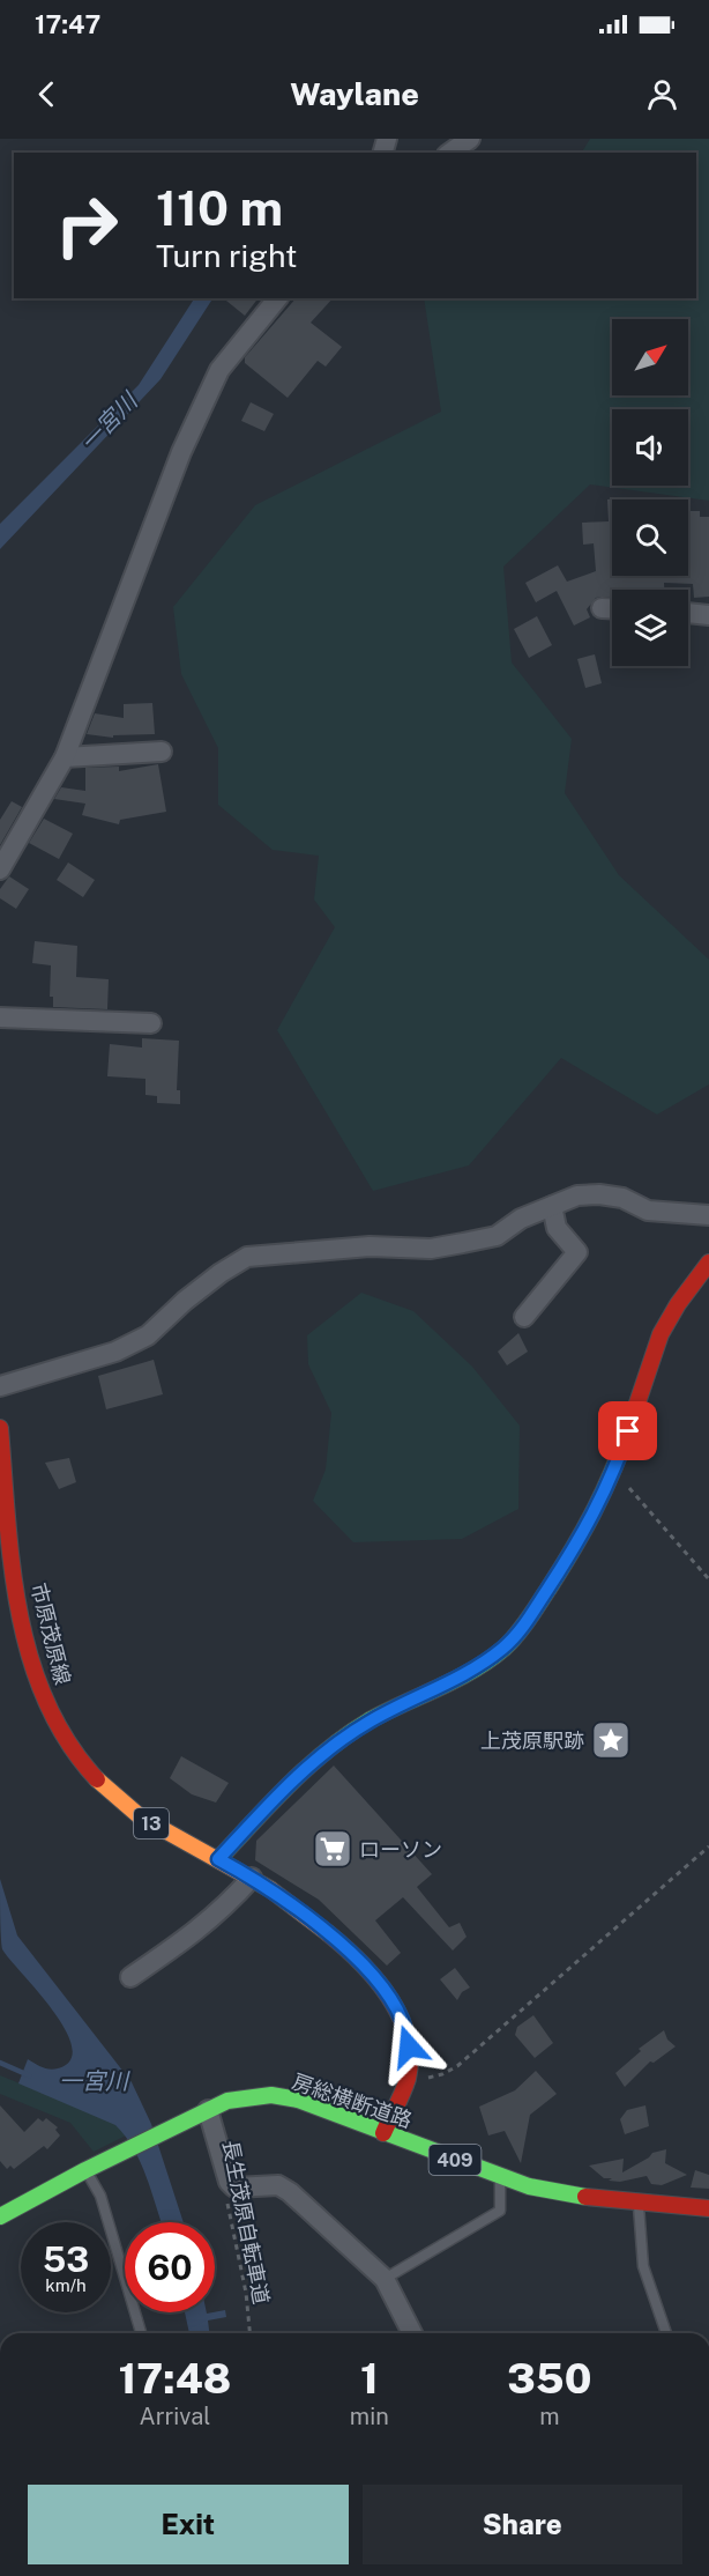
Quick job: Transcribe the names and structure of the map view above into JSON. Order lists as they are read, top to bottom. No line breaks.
{"streets":{"main road":["市原茂原線","13","房総横断道路","409"],"path":["長生茂原自転車道"]},"crossings":[["市原茂原線","房総横断道路"]],"water":["一宮川"],"places":{"place":["上茂原駅跡"],"supermarket":["ローソン"]},"north":"top right","page":{"status":"17:47","header":"Waylane","turn":["110 m","Turn right"],"speed":"53 km/h","limit":"60","eta":["17:48","Arrival","1","min","350","m"],"buttons":["Exit","Share"]}}
